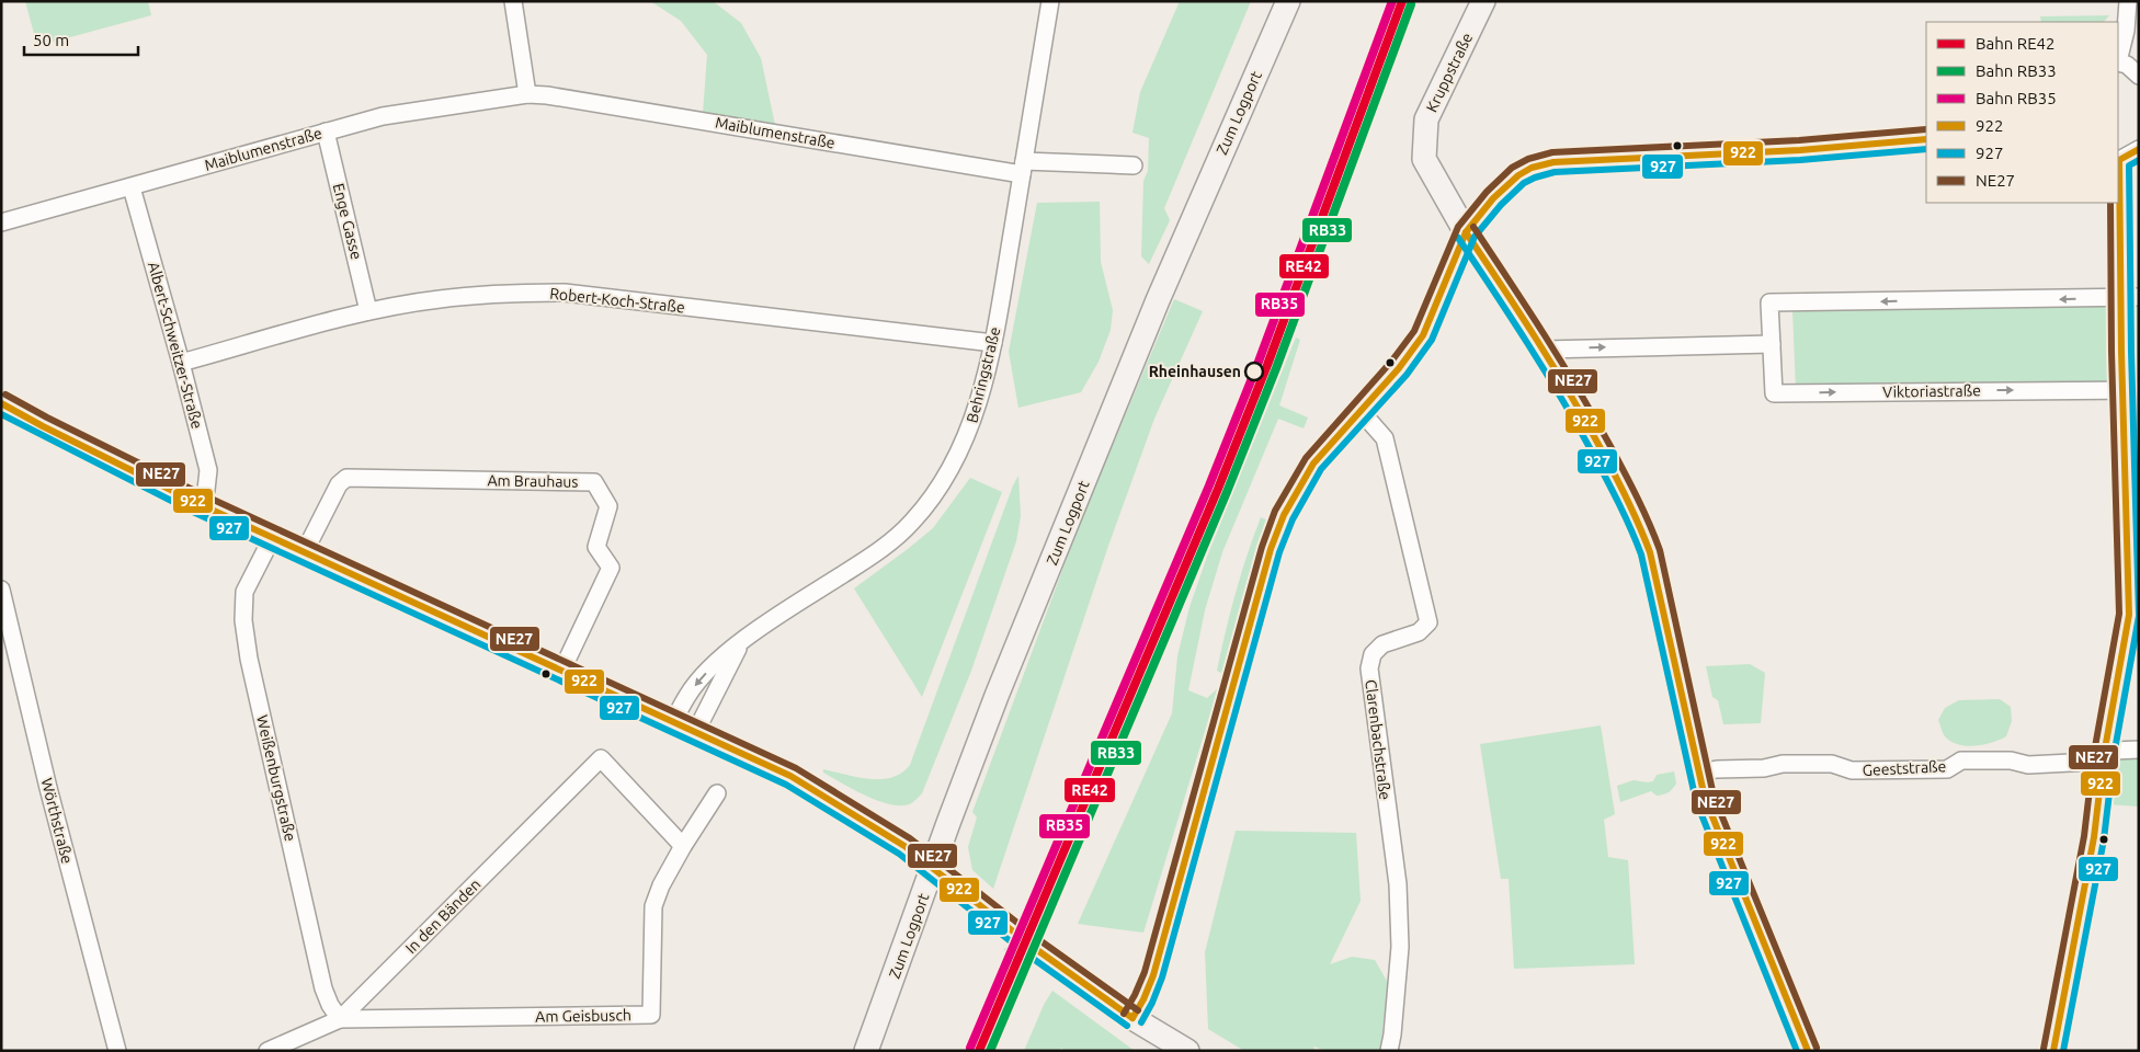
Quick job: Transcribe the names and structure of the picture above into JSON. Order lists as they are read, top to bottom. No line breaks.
{"streets":{"street":["Kruppstraße","Zum Logport","Maiblumenstraße","Enge Gasse","Robert-Koch-Straße","Albert-Schweitzer-Straße","Behringstraße","Viktoriastraße","Am Brauhaus","Clarenbachstraße","Geeststraße","Weißenburgstraße","Wörthstraße","In den Bänden","Am Geisbusch"]},"crossings":[["Maiblumenstraße","Enge Gasse"],["Maiblumenstraße","Albert-Schweitzer-Straße"],["Maiblumenstraße","Behringstraße"],["Enge Gasse","Robert-Koch-Straße"],["Robert-Koch-Straße","Albert-Schweitzer-Straße"],["Robert-Koch-Straße","Behringstraße"],["Weißenburgstraße","In den Bänden"],["Weißenburgstraße","Am Geisbusch"],["In den Bänden","Am Geisbusch"]],"places":["Rheinhausen"],"lines":["rail line RE42","rail line RB35","rail line RB33","transit line NE27","transit line 922","transit line 927"],"legend":["Bahn RE42","Bahn RB33","Bahn RB35","922","927","NE27"],"scale_bar":"50 m"}
